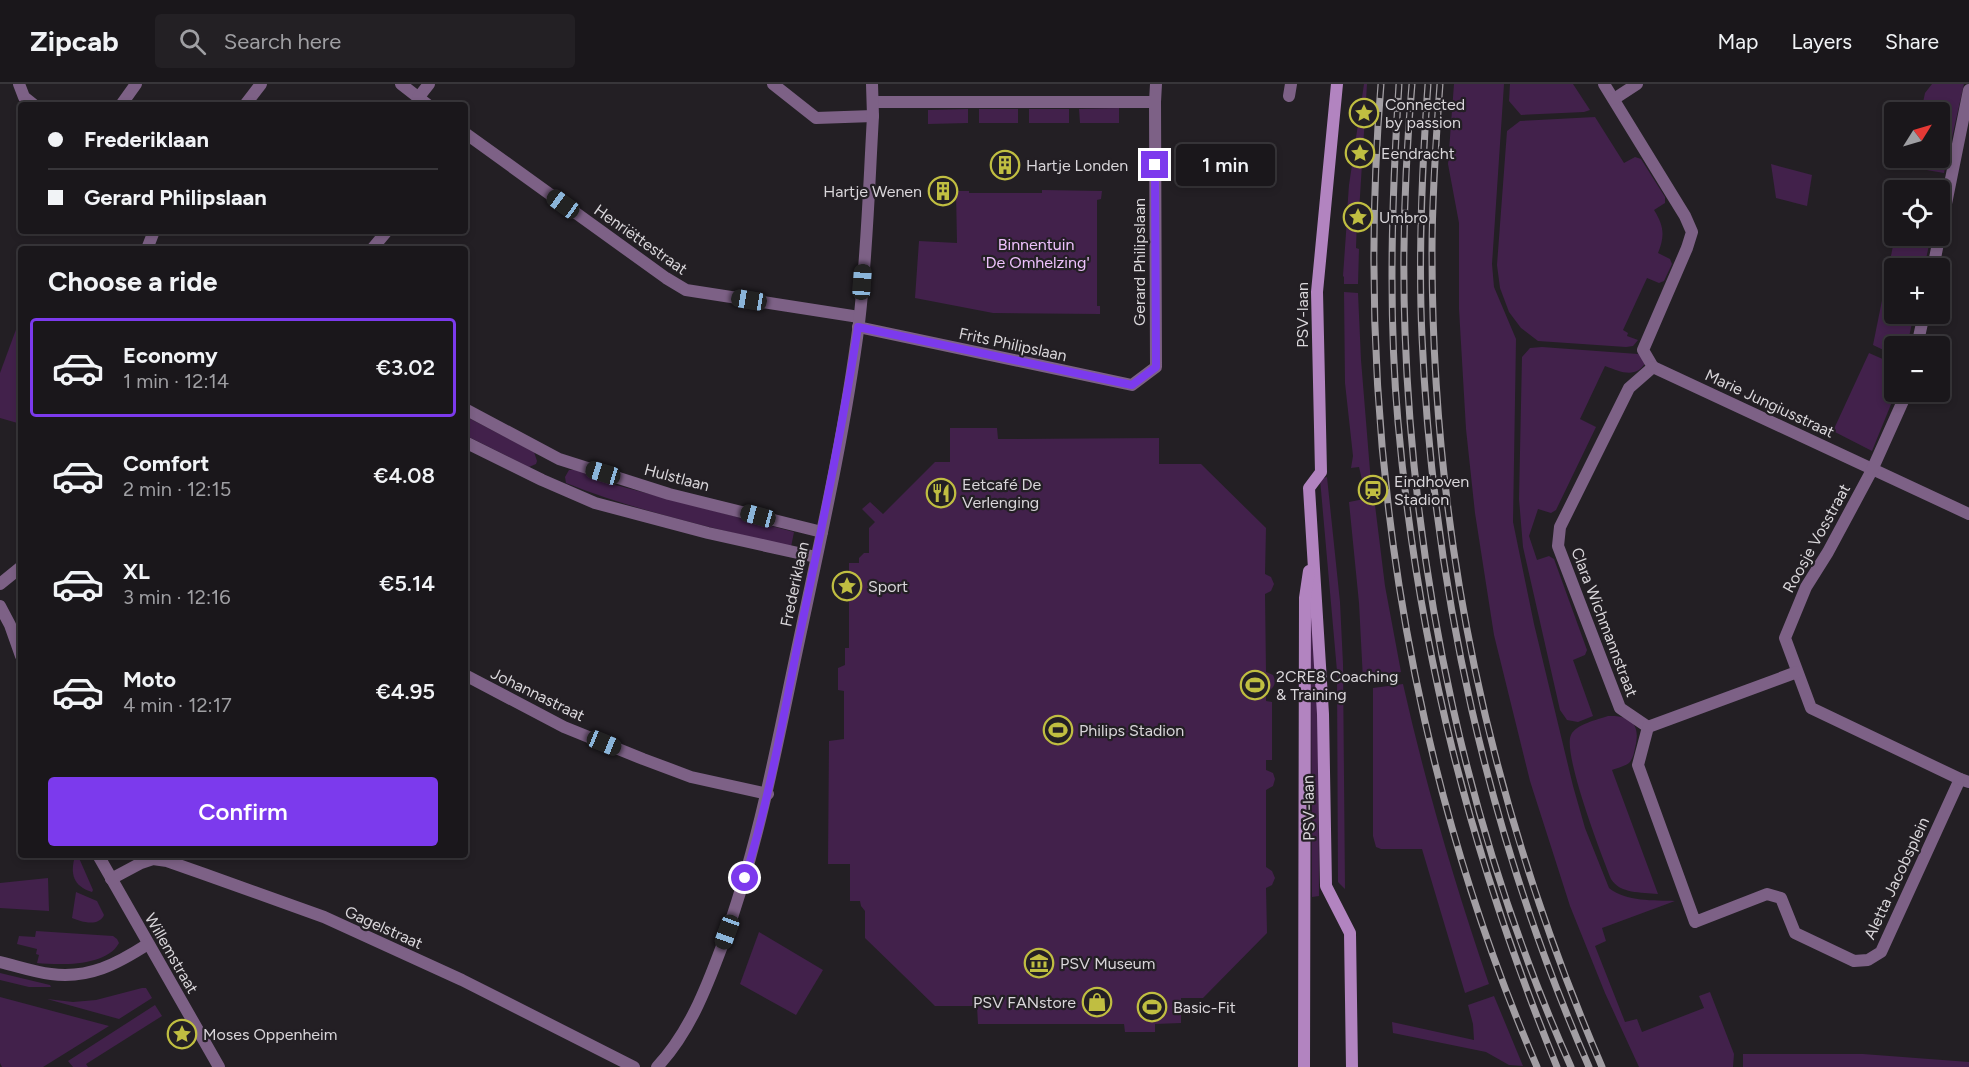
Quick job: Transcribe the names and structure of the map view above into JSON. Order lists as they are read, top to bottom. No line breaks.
{"streets":{"main road":["PSV-laan"],"street":["Henriëttestraat","Gerard Philipslaan","Frits Philipslaan","Marie Jungiusstraat","Hulstlaan","Roosje Vosstraat","Frederiklaan","Clara Wichmannstraat","Johannastraat","Aletta Jacobsplein","Gagelstraat","Willemstraat"]},"crossings":[["Henriëttestraat","Frits Philipslaan"],["Henriëttestraat","Frederiklaan"],["Gerard Philipslaan","Frits Philipslaan"],["Frits Philipslaan","Frederiklaan"],["Marie Jungiusstraat","Roosje Vosstraat"],["Marie Jungiusstraat","Clara Wichmannstraat"],["Hulstlaan","Frederiklaan"],["Roosje Vosstraat","Aletta Jacobsplein"],["Frederiklaan","Johannastraat"],["Clara Wichmannstraat","Aletta Jacobsplein"],["Gagelstraat","Willemstraat"]],"parks":["Binnentuin 'De Omhelzing'"],"places":{"place":["Connected by passion","Eendracht","Umbro","Sport","Moses Oppenheim"],"building":["Hartje Londen","Hartje Wenen"],"station":["Eindhoven Stadion"],"restaurant":["Eetcafé De Verlenging"],"sports":["2CRE8 Coaching & Training","Philips Stadion","Basic-Fit"],"museum":["PSV Museum"],"shop":["PSV FANstore"]},"north":"top right","page":{"header":"Zipcab","search":"Search here","nav":["Map","Layers","Share"],"map_buttons":["+","−"],"banner":["Frederiklaan","Gerard Philipslaan"],"bubble":"1 min","heading":"Choose a ride","list":[{"name":"Economy","note":"1 min · 12:14","value":"€3.02"},{"name":"Comfort","note":"2 min · 12:15","value":"€4.08"},{"name":"XL","note":"3 min · 12:16","value":"€5.14"},{"name":"Moto","note":"4 min · 12:17","value":"€4.95"}],"buttons":"Confirm"}}
